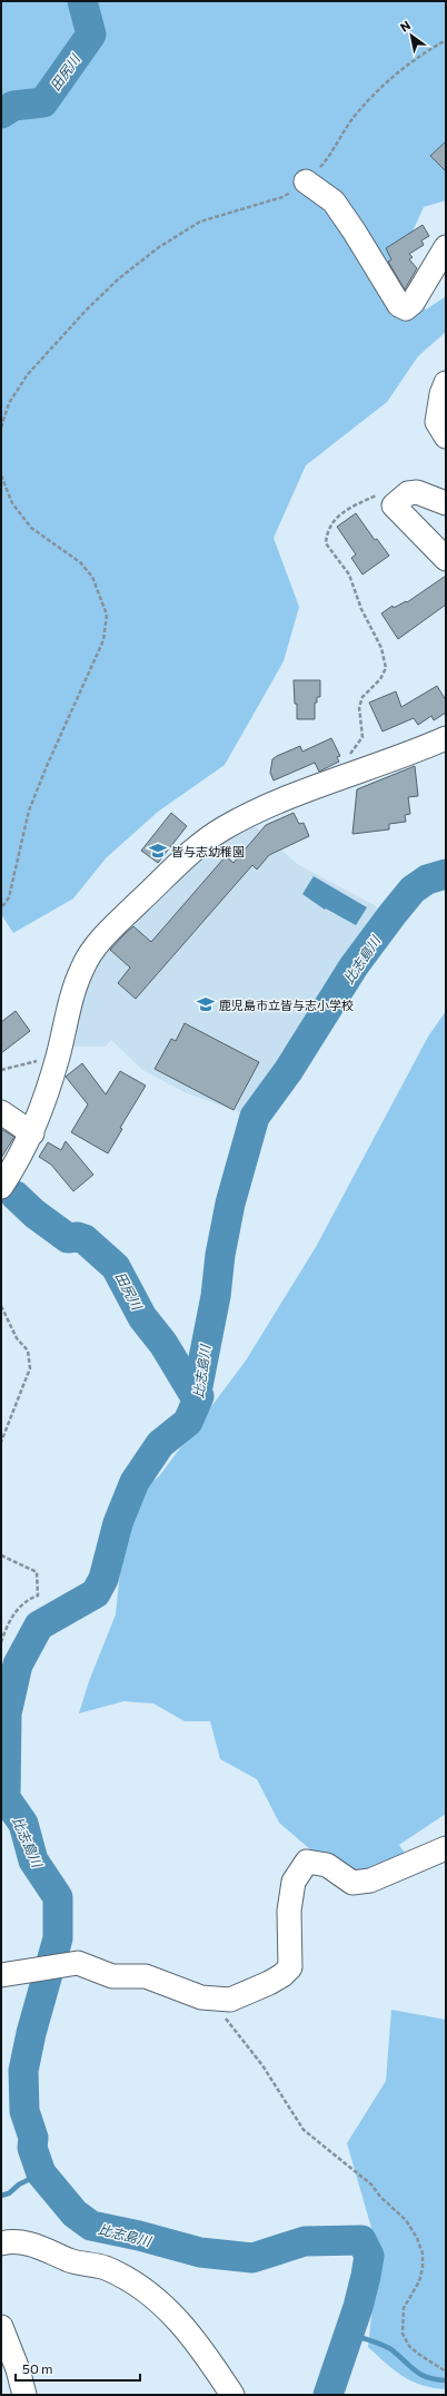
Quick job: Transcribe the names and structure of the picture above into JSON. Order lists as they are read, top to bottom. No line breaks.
{"water":["田尻川","比志島川"],"places":{"school or university":["皆与志幼稚園","鹿児島市立皆与志小学校"]},"scale_bar":"50 m","north":"top left"}
